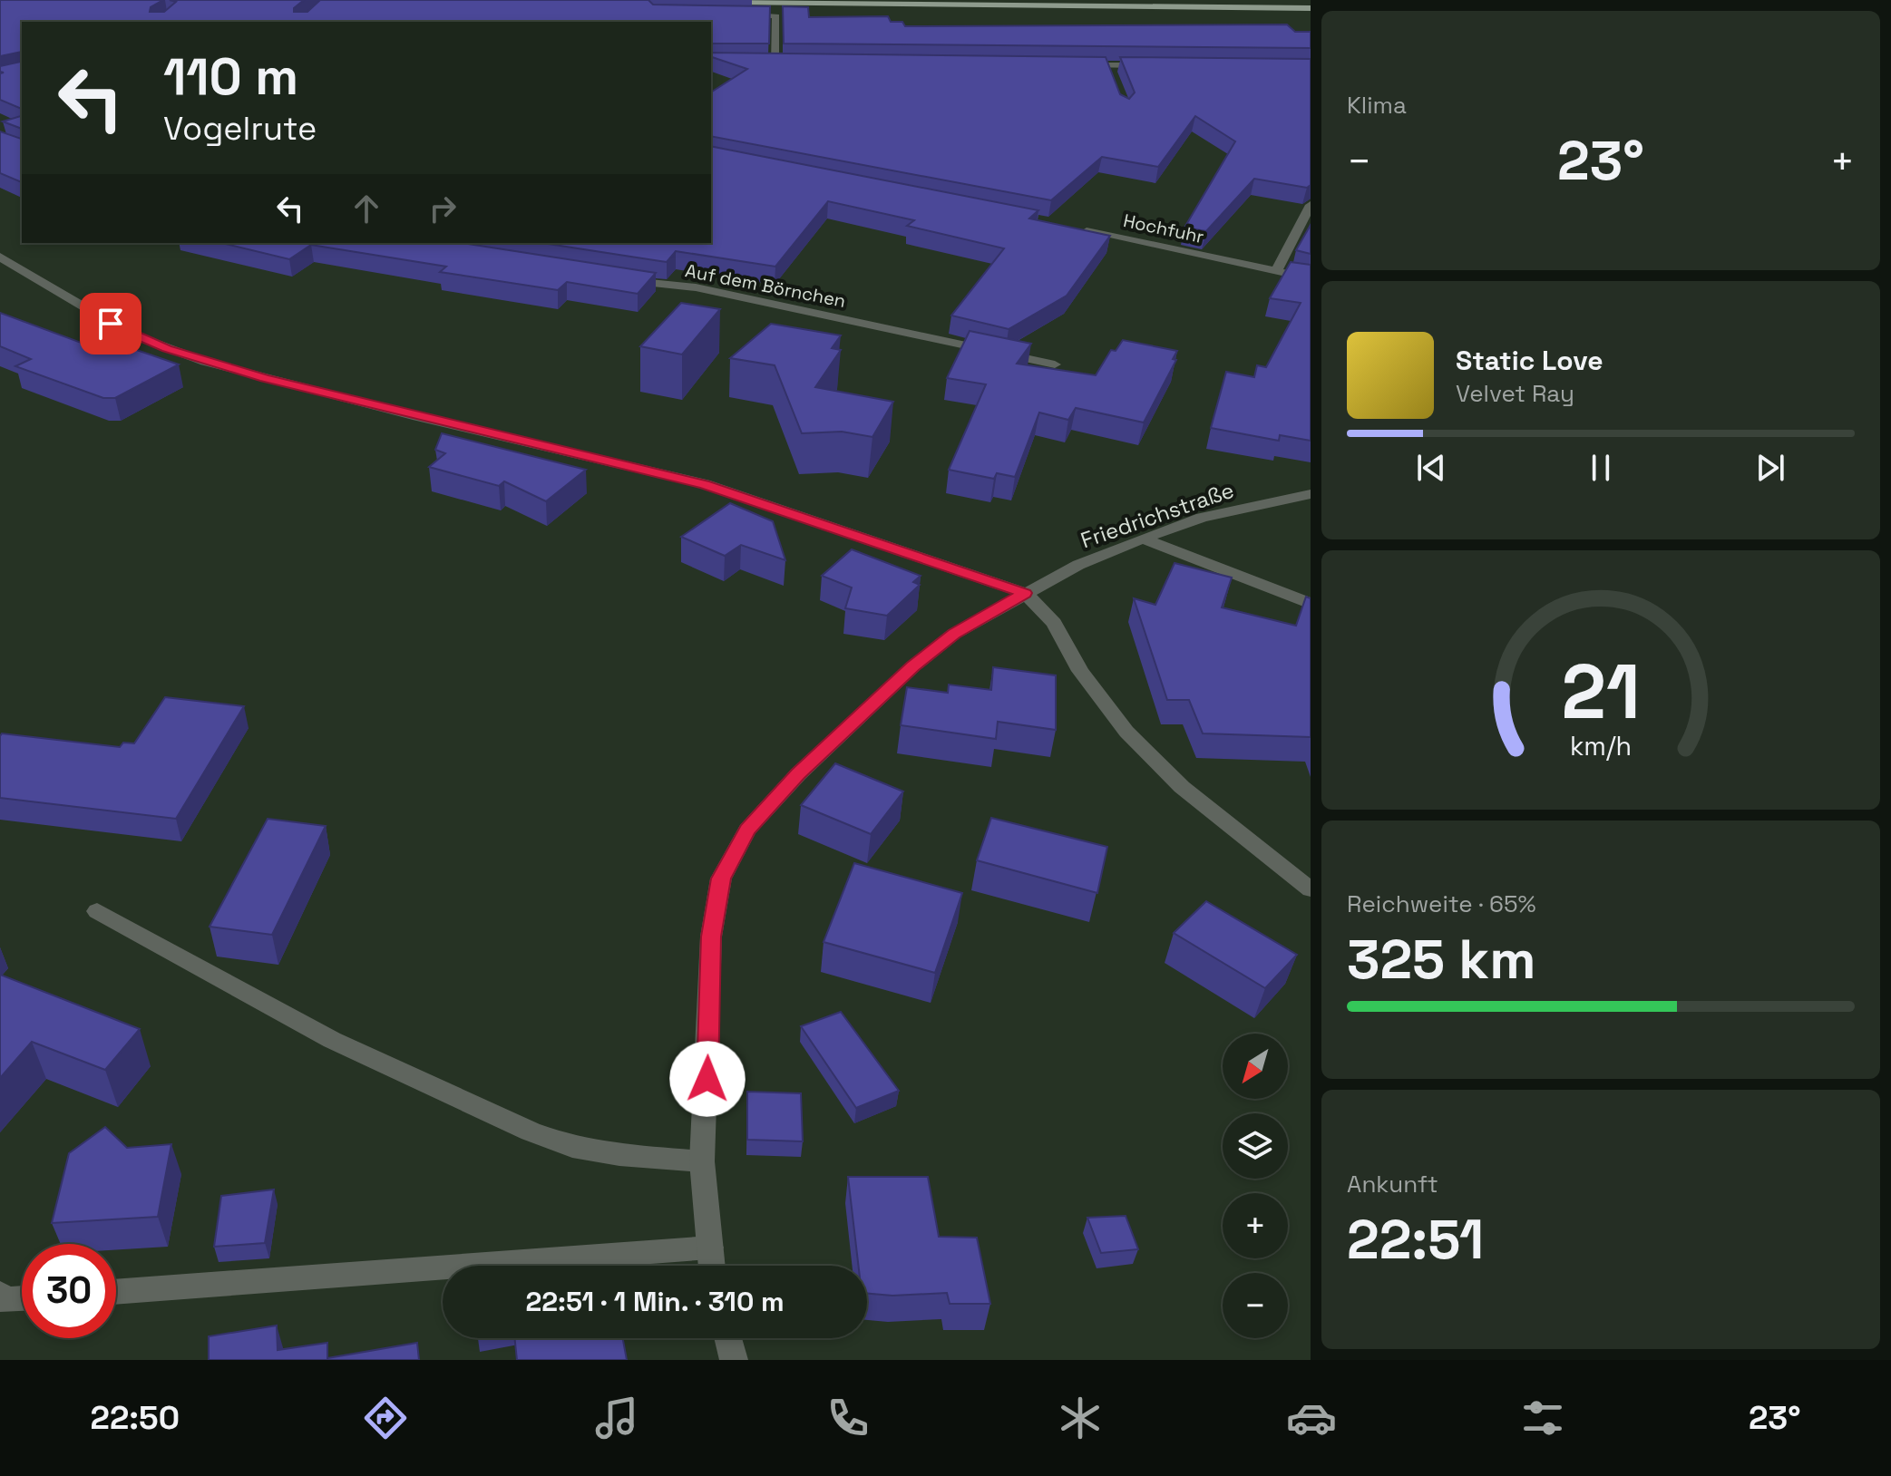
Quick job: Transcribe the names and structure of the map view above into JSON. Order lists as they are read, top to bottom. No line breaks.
{"streets":{"street":["Hochfuhr","Auf dem Börnchen","Friedrichstraße"]},"north":"bottom left","page":{"tile":["Klima",["Reichweite · 65%","325 km"],["Ankunft","22:51"]],"turn":["110 m","Vogelrute"],"heat":["−","23°","+"],"song":["Static Love","Velvet Ray"],"map_buttons":["+","−"],"limit":"30","trip":"22:51 · 1 Min. · 310 m","tabs":["22:50","23°"],"gauge":["21","km/h"]}}
